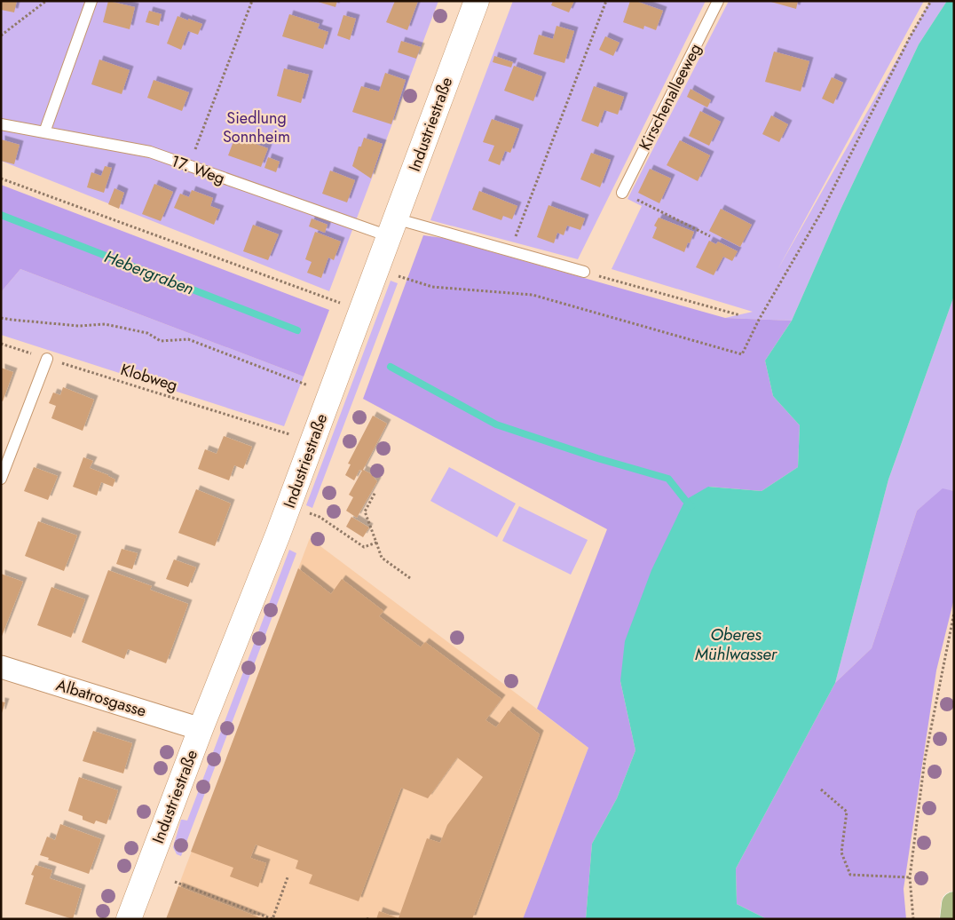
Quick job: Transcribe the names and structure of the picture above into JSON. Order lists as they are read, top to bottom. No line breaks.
{"streets":{"street":["Industriestraße","Albatrosgasse"],"lane":["Kirschenalleeweg","17. Weg"],"path":["Klobweg"]},"crossings":[["Industriestraße","17. Weg"],["Industriestraße","Albatrosgasse"]],"water":["Hebergraben","Oberes Mühlwasser"],"parks":["Siedlung Sonnheim"]}
